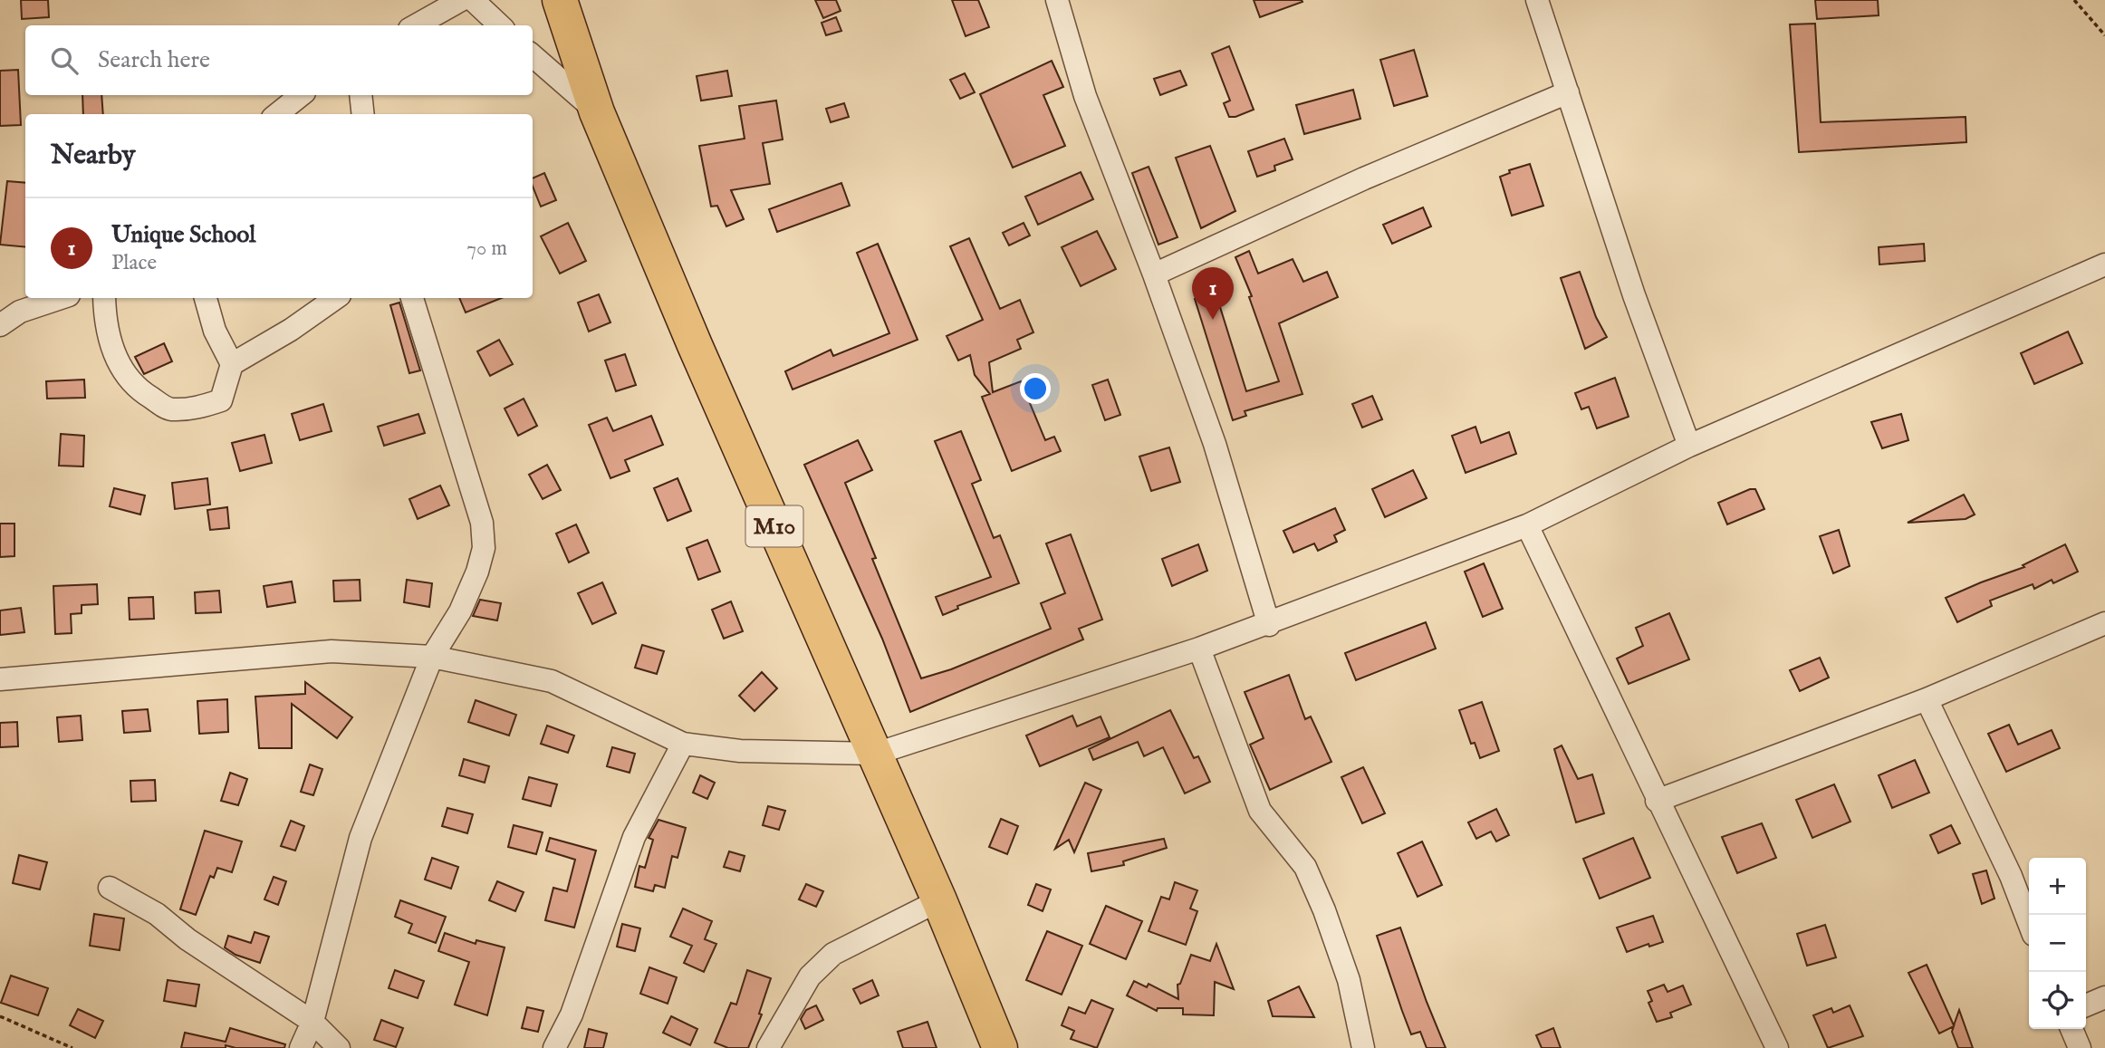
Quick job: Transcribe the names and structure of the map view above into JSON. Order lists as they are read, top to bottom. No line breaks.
{"streets":{"main road":["M10"]},"page":{"search":"Search here","heading":"Nearby","list":[{"mark":"1","name":"Unique School","note":"Place","value":"70 m"}],"pins":"1","map_buttons":["+","−"]}}
